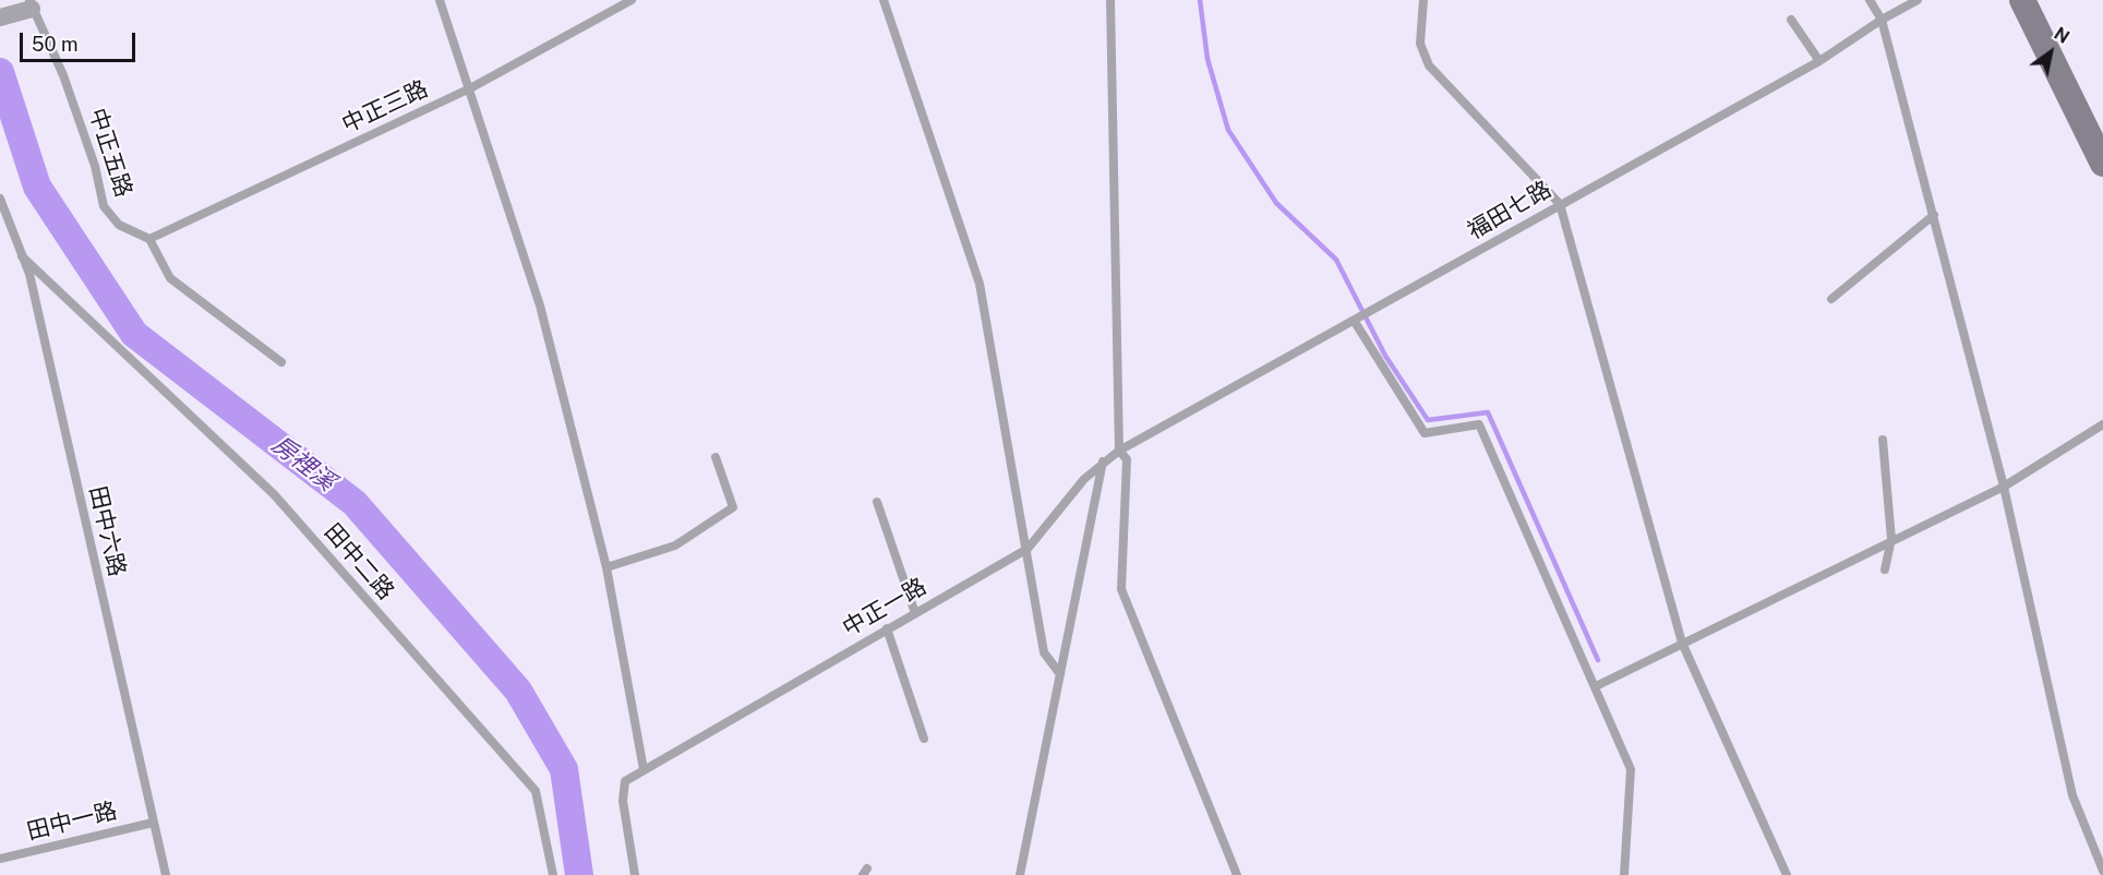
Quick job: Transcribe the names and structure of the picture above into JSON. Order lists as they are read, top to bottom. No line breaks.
{"streets":{"lane":["中正三路","中正五路","福田七路","田中六路","田中二路","中正一路","田中一路"]},"crossings":[["中正三路","中正五路"],["福田七路","中正一路"],["田中六路","田中二路"],["田中六路","田中一路"]],"water":["房裡溪"],"scale_bar":"50 m","north":"top right"}
